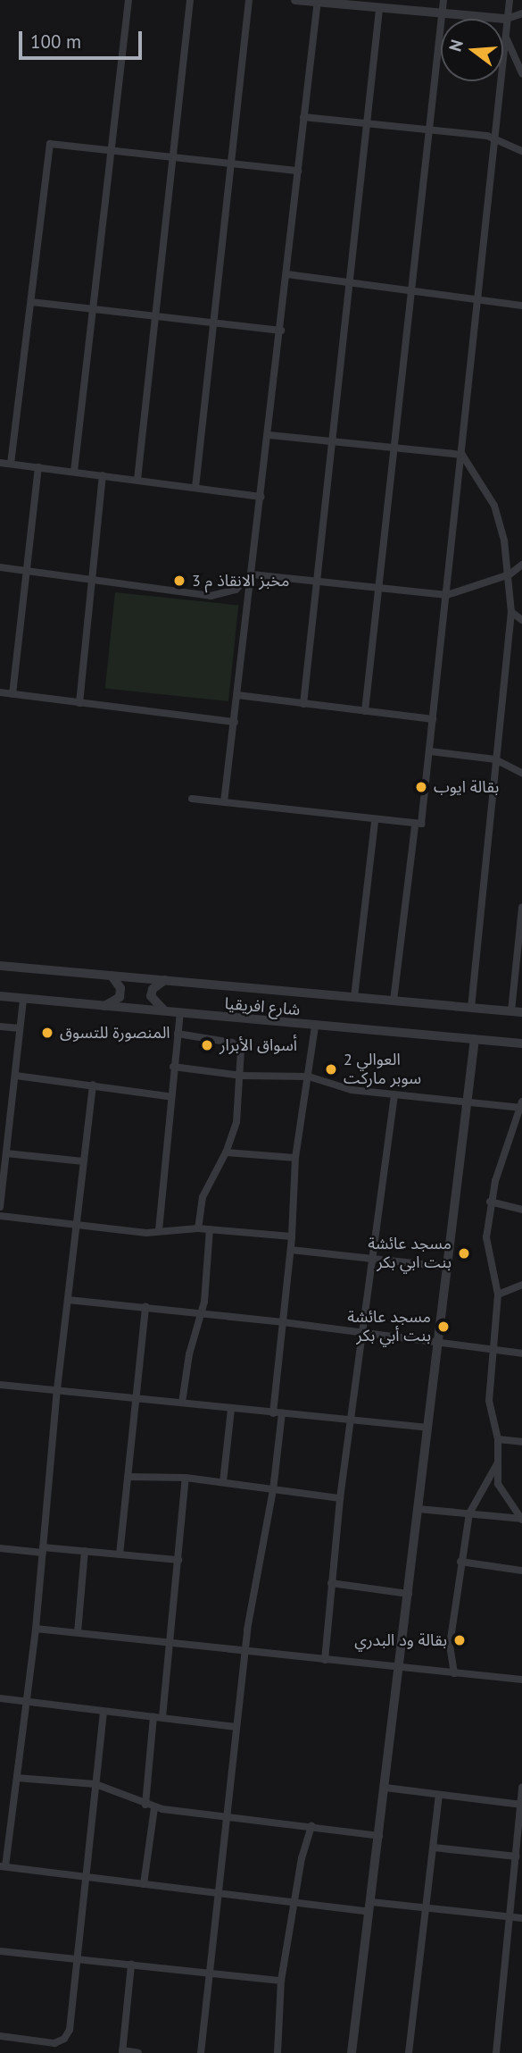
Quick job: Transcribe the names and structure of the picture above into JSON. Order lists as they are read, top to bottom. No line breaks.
{"streets":{"street":["شارع افريقيا"]},"places":["مخبز الانقاذ م 3","بقالة ايوب","المنصورة للتسوق","أسواق الأبرار","العوالي 2 سوبر ماركت","مسجد عائشة بنت ابي بكر","مسجد عائشة بنت أبي بكر","بقالة ود البدري"],"scale_bar":"100 m","north":"left"}
